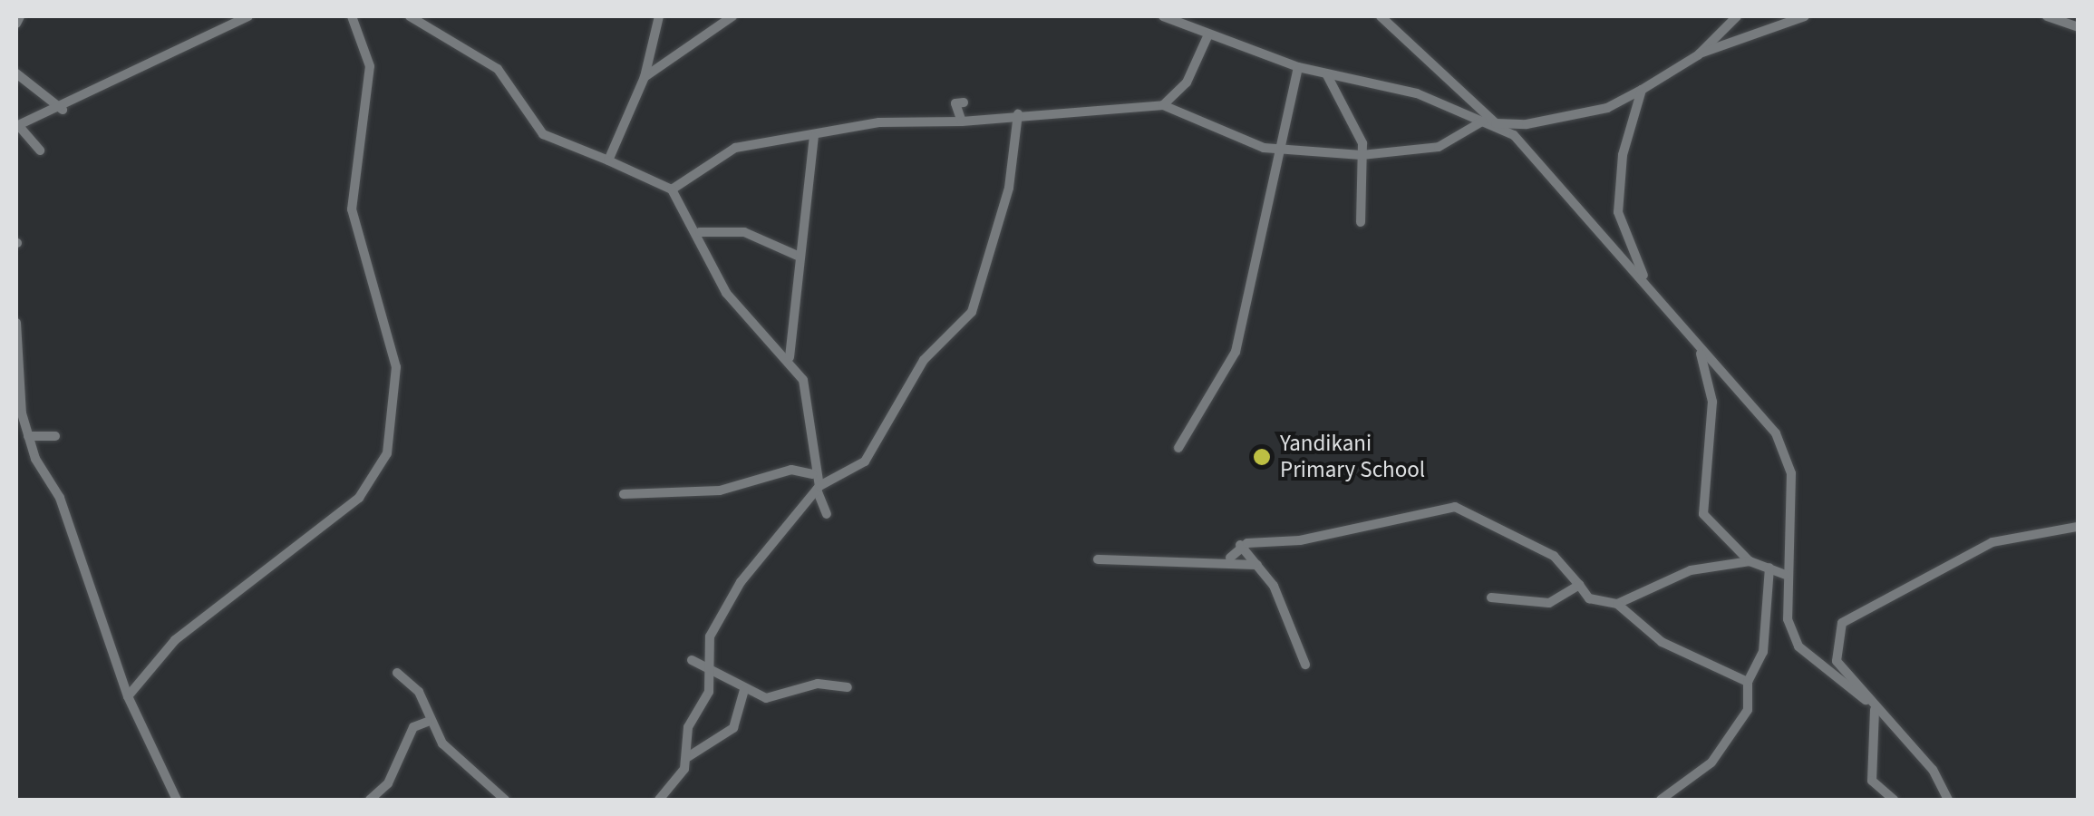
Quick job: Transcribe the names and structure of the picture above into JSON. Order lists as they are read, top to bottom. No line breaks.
{"places":["Yandikani Primary School"]}
